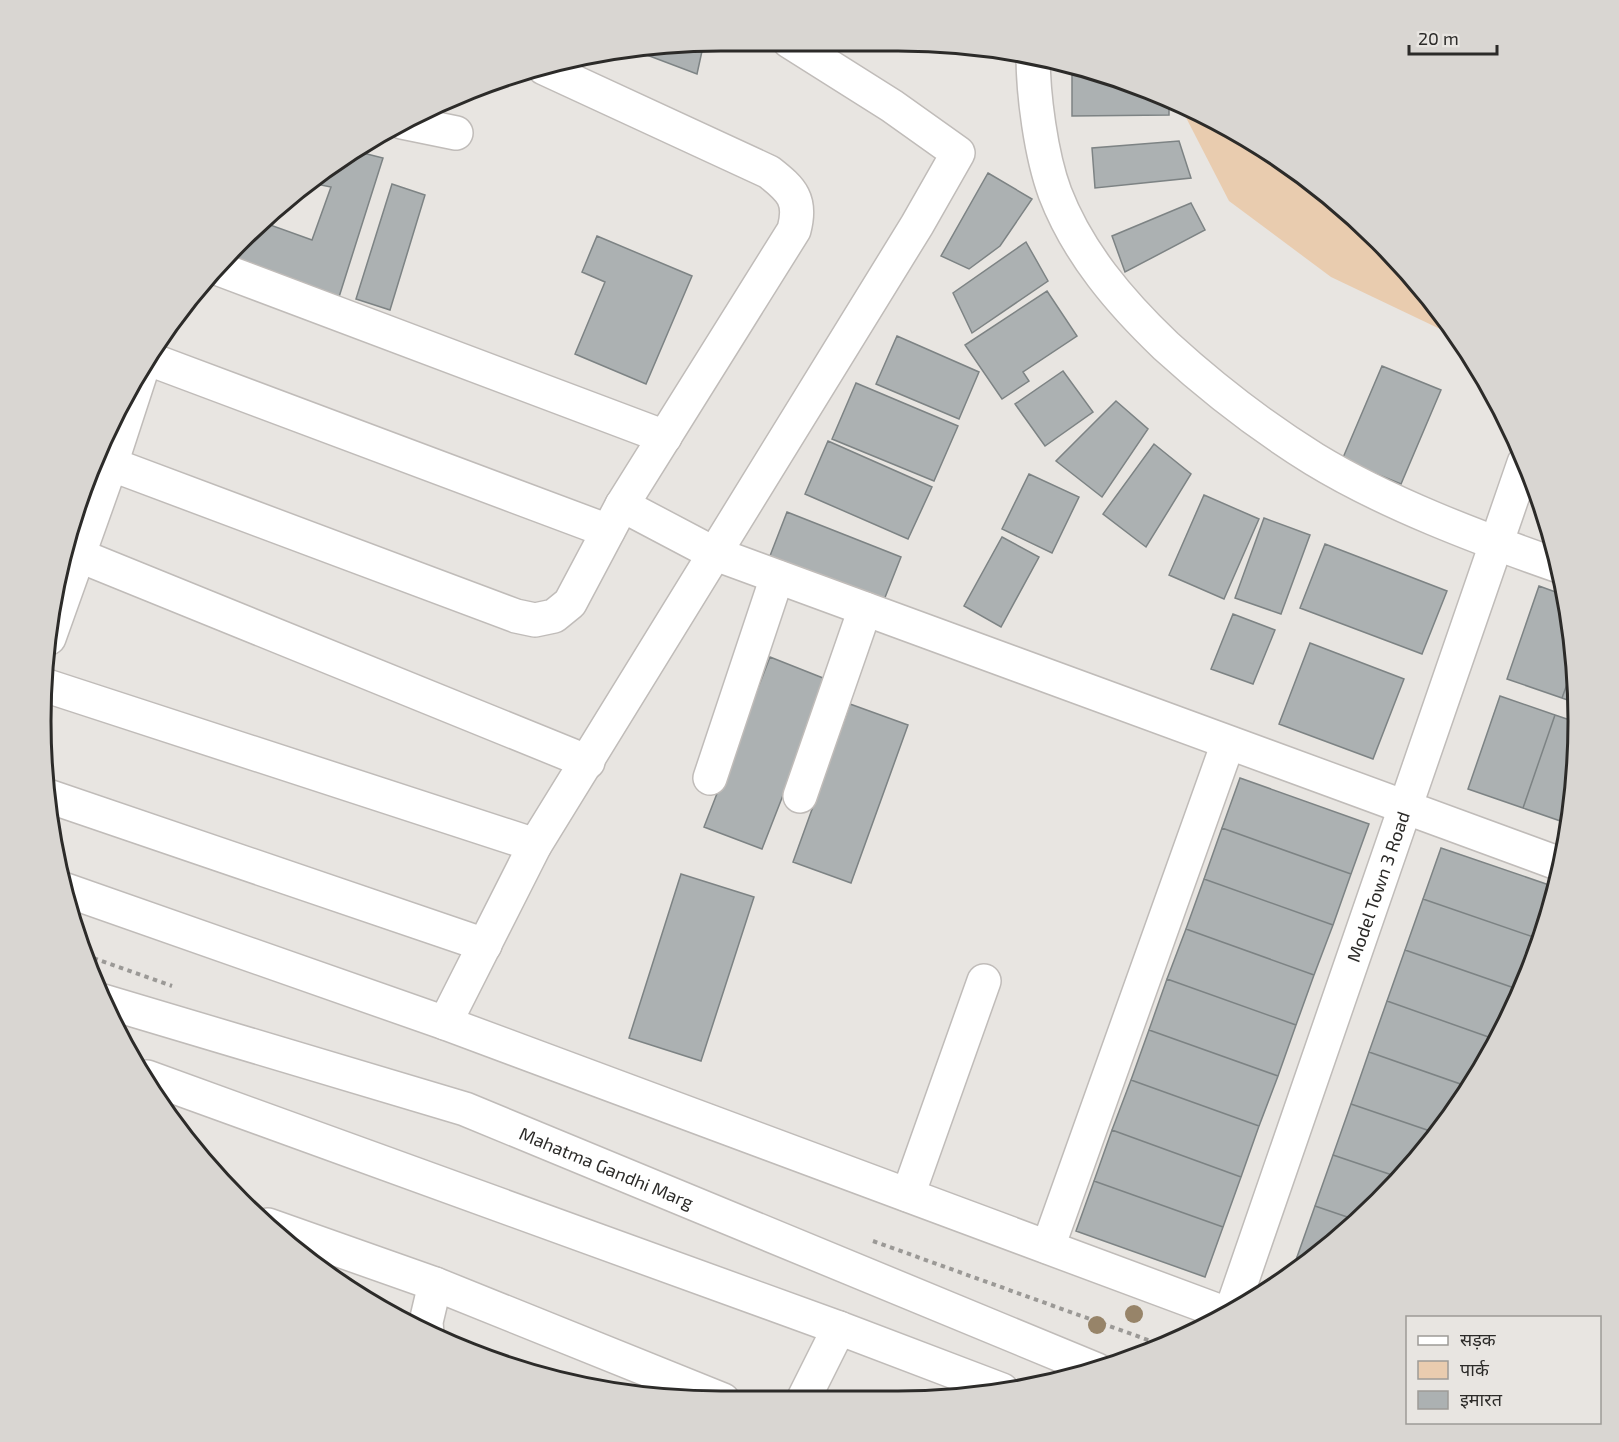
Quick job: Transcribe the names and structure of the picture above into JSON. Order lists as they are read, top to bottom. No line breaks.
{"streets":{"street":["Model Town 3 Road","Mahatma Gandhi Marg"]},"legend":["सड़क","पार्क","इमारत"],"scale_bar":"20 m"}
